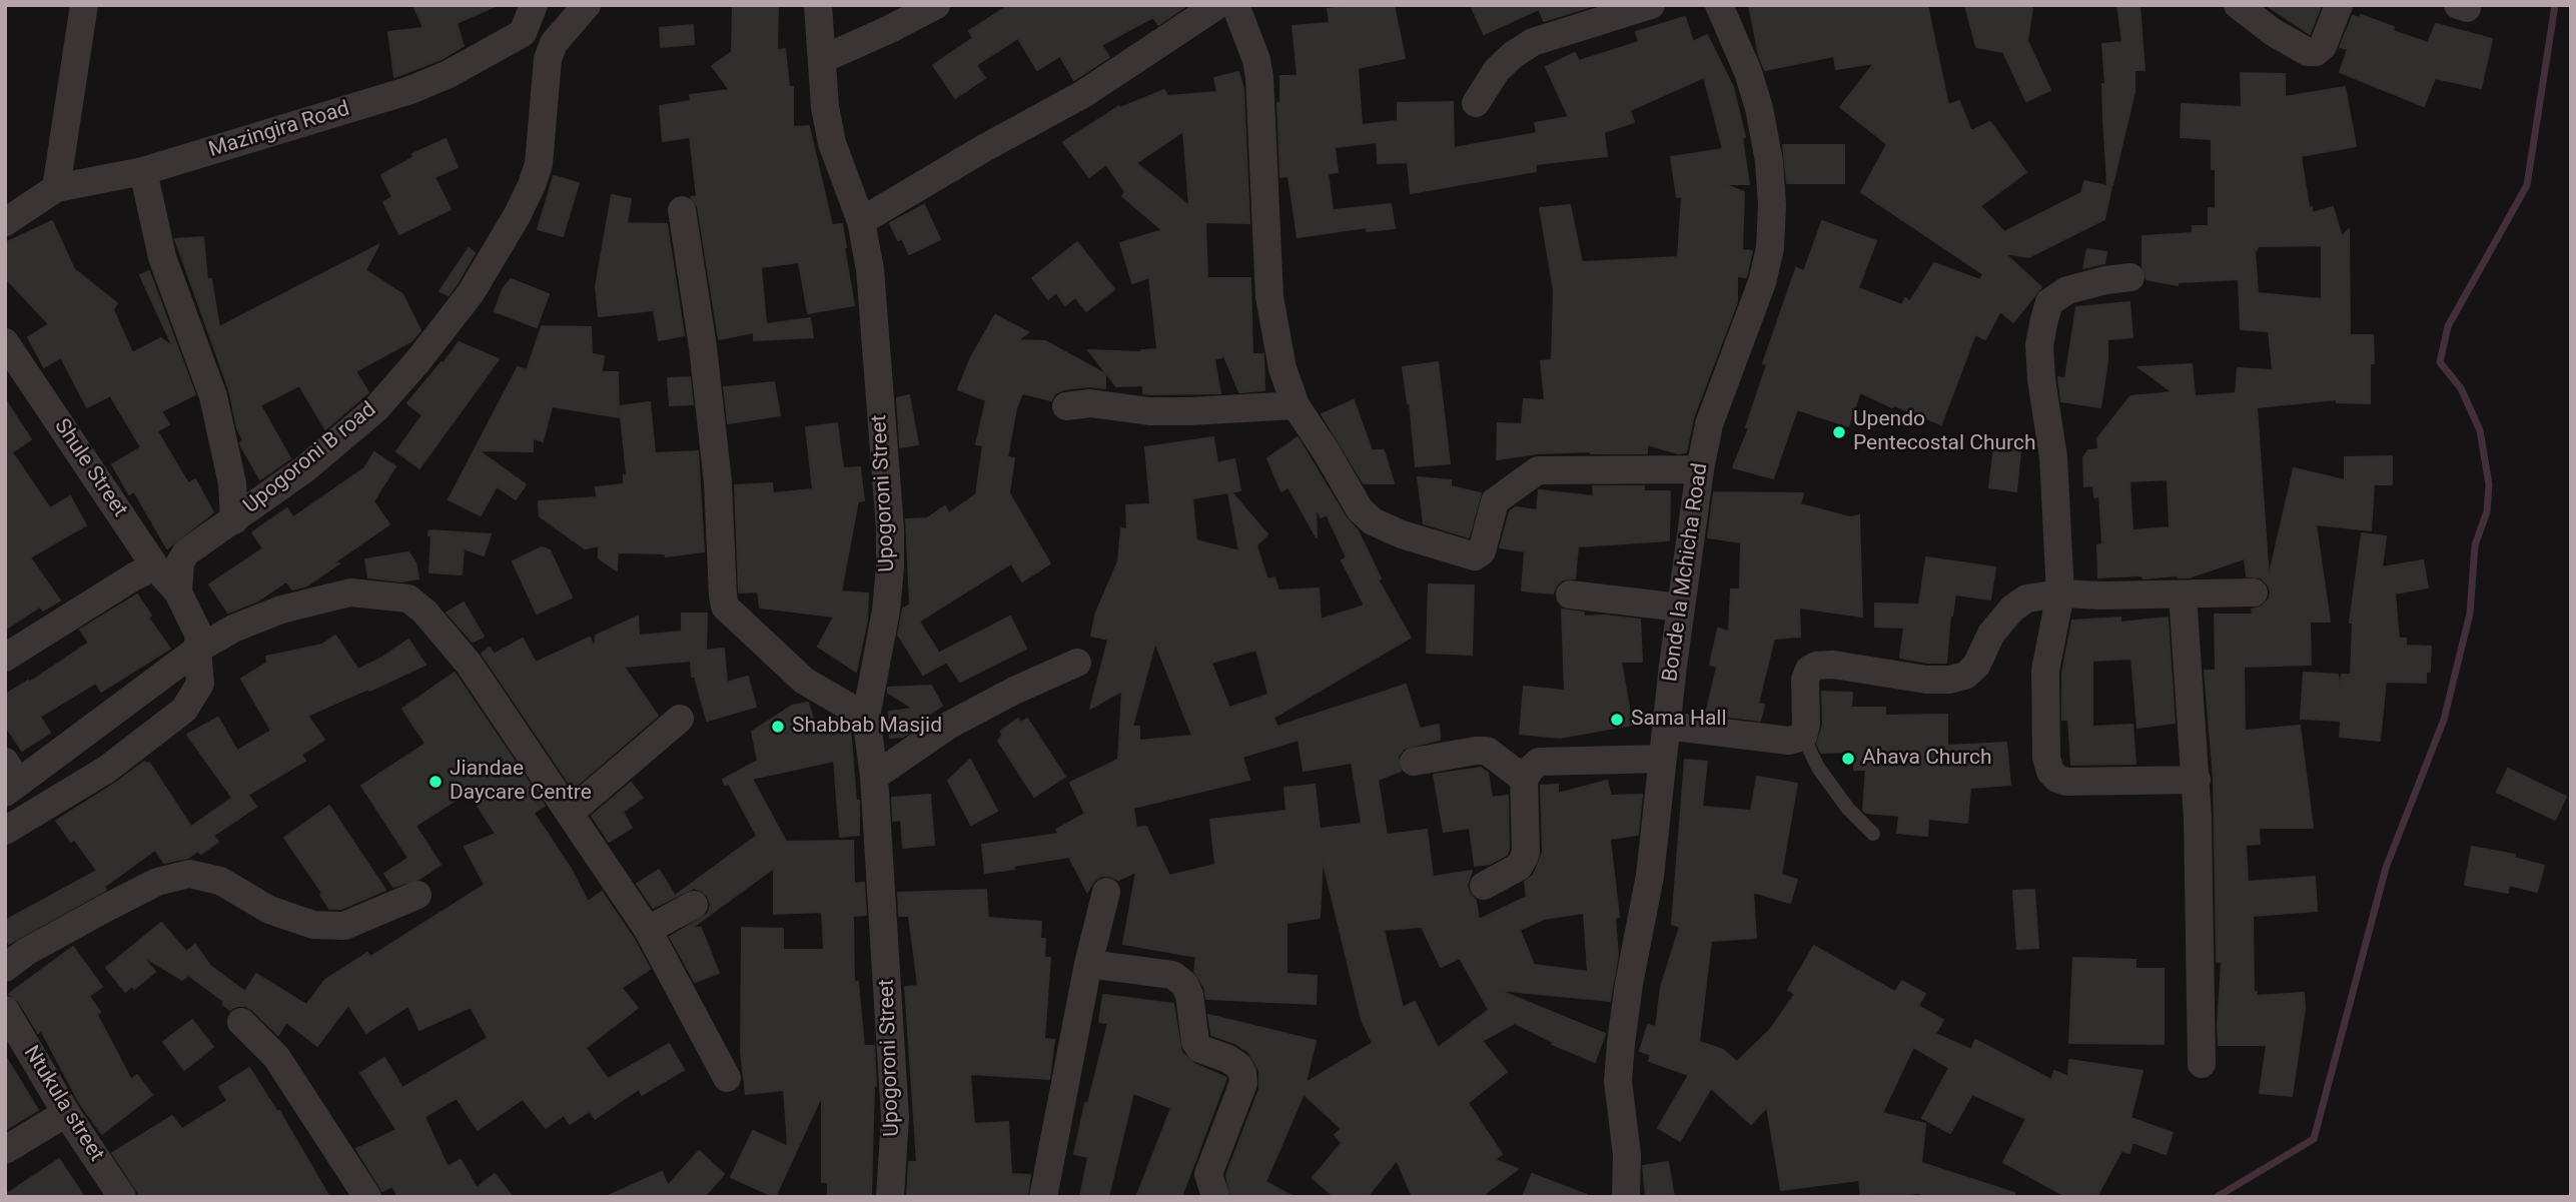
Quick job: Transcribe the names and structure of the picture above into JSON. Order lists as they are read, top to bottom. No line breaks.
{"streets":{"street":["Mazingira Road","Upogoroni B road","Shule Street","Upogoroni Street","Bonde la Mchicha Road","Ntukula street"]},"crossings":[["Upogoroni B road","Shule Street"]],"places":["Upendo Pentecostal Church","Sama Hall","Shabbab Masjid","Ahava Church","Jiandae Daycare Centre"]}
